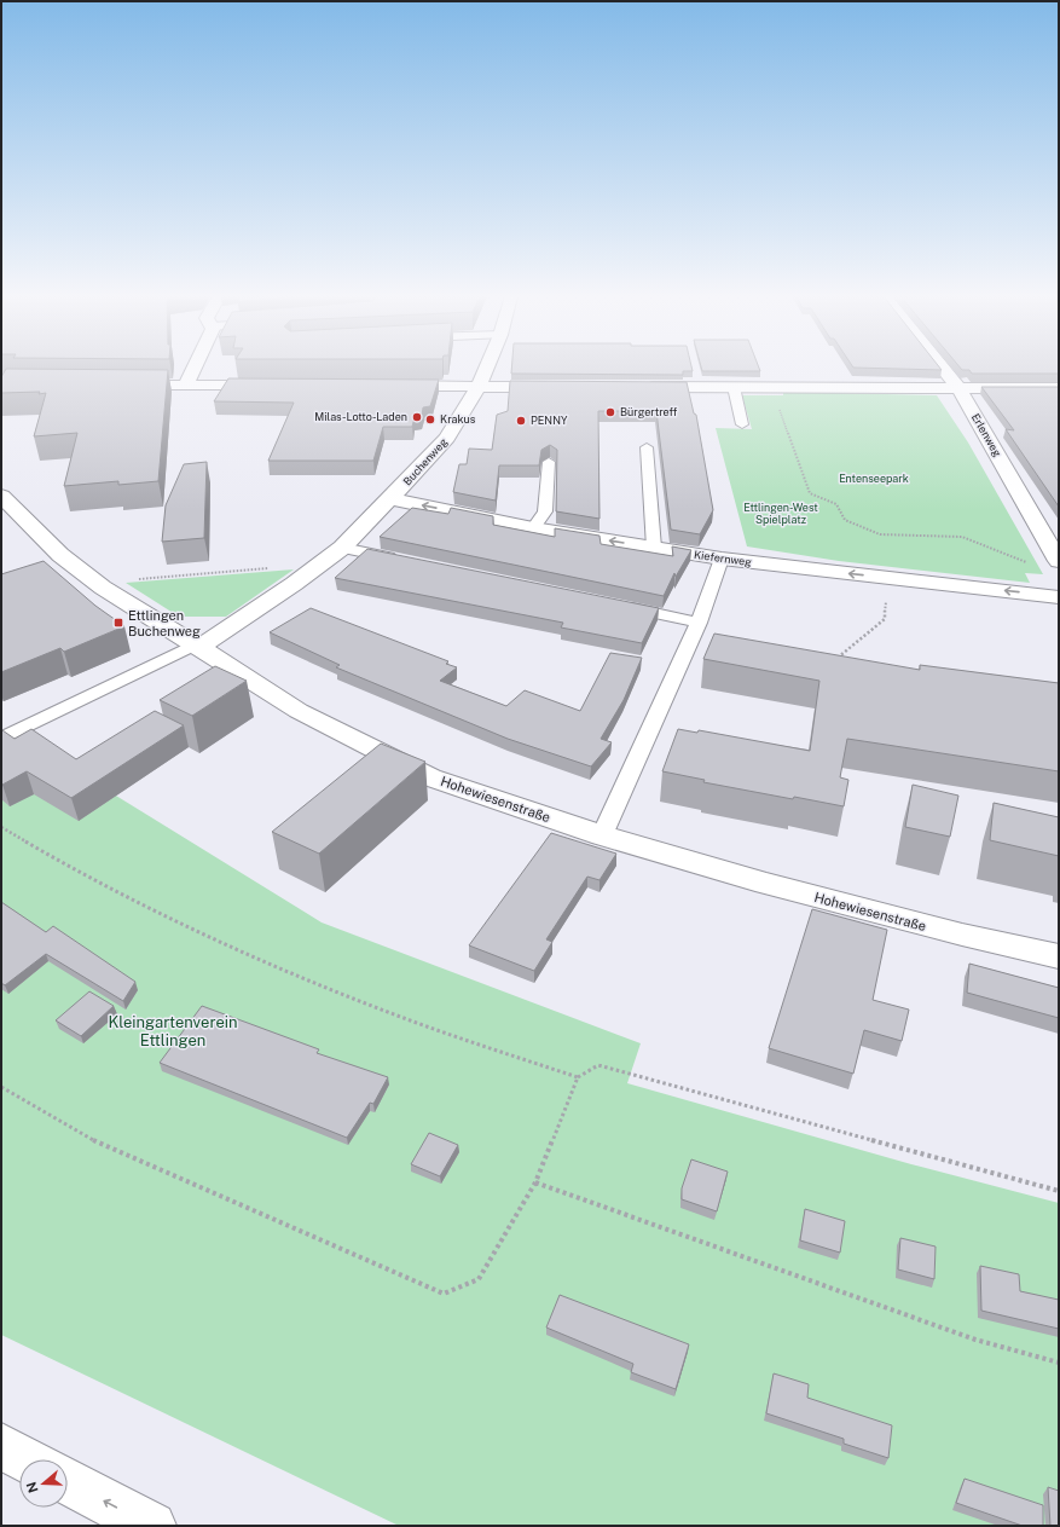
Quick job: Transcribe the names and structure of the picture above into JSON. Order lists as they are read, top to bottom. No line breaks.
{"streets":{"main road":["Erlenweg","Buchenweg","Kiefernweg","Hohewiesenstraße"]},"crossings":[["Buchenweg","Kiefernweg"],["Buchenweg","Hohewiesenstraße"]],"parks":["Entenseepark","Ettlingen-West Spielplatz","Kleingartenverein Ettlingen"],"places":{"other":["Bürgertreff","Milas-Lotto-Laden","Krakus","PENNY"],"transit":["Ettlingen Buchenweg"]},"north":"left"}
